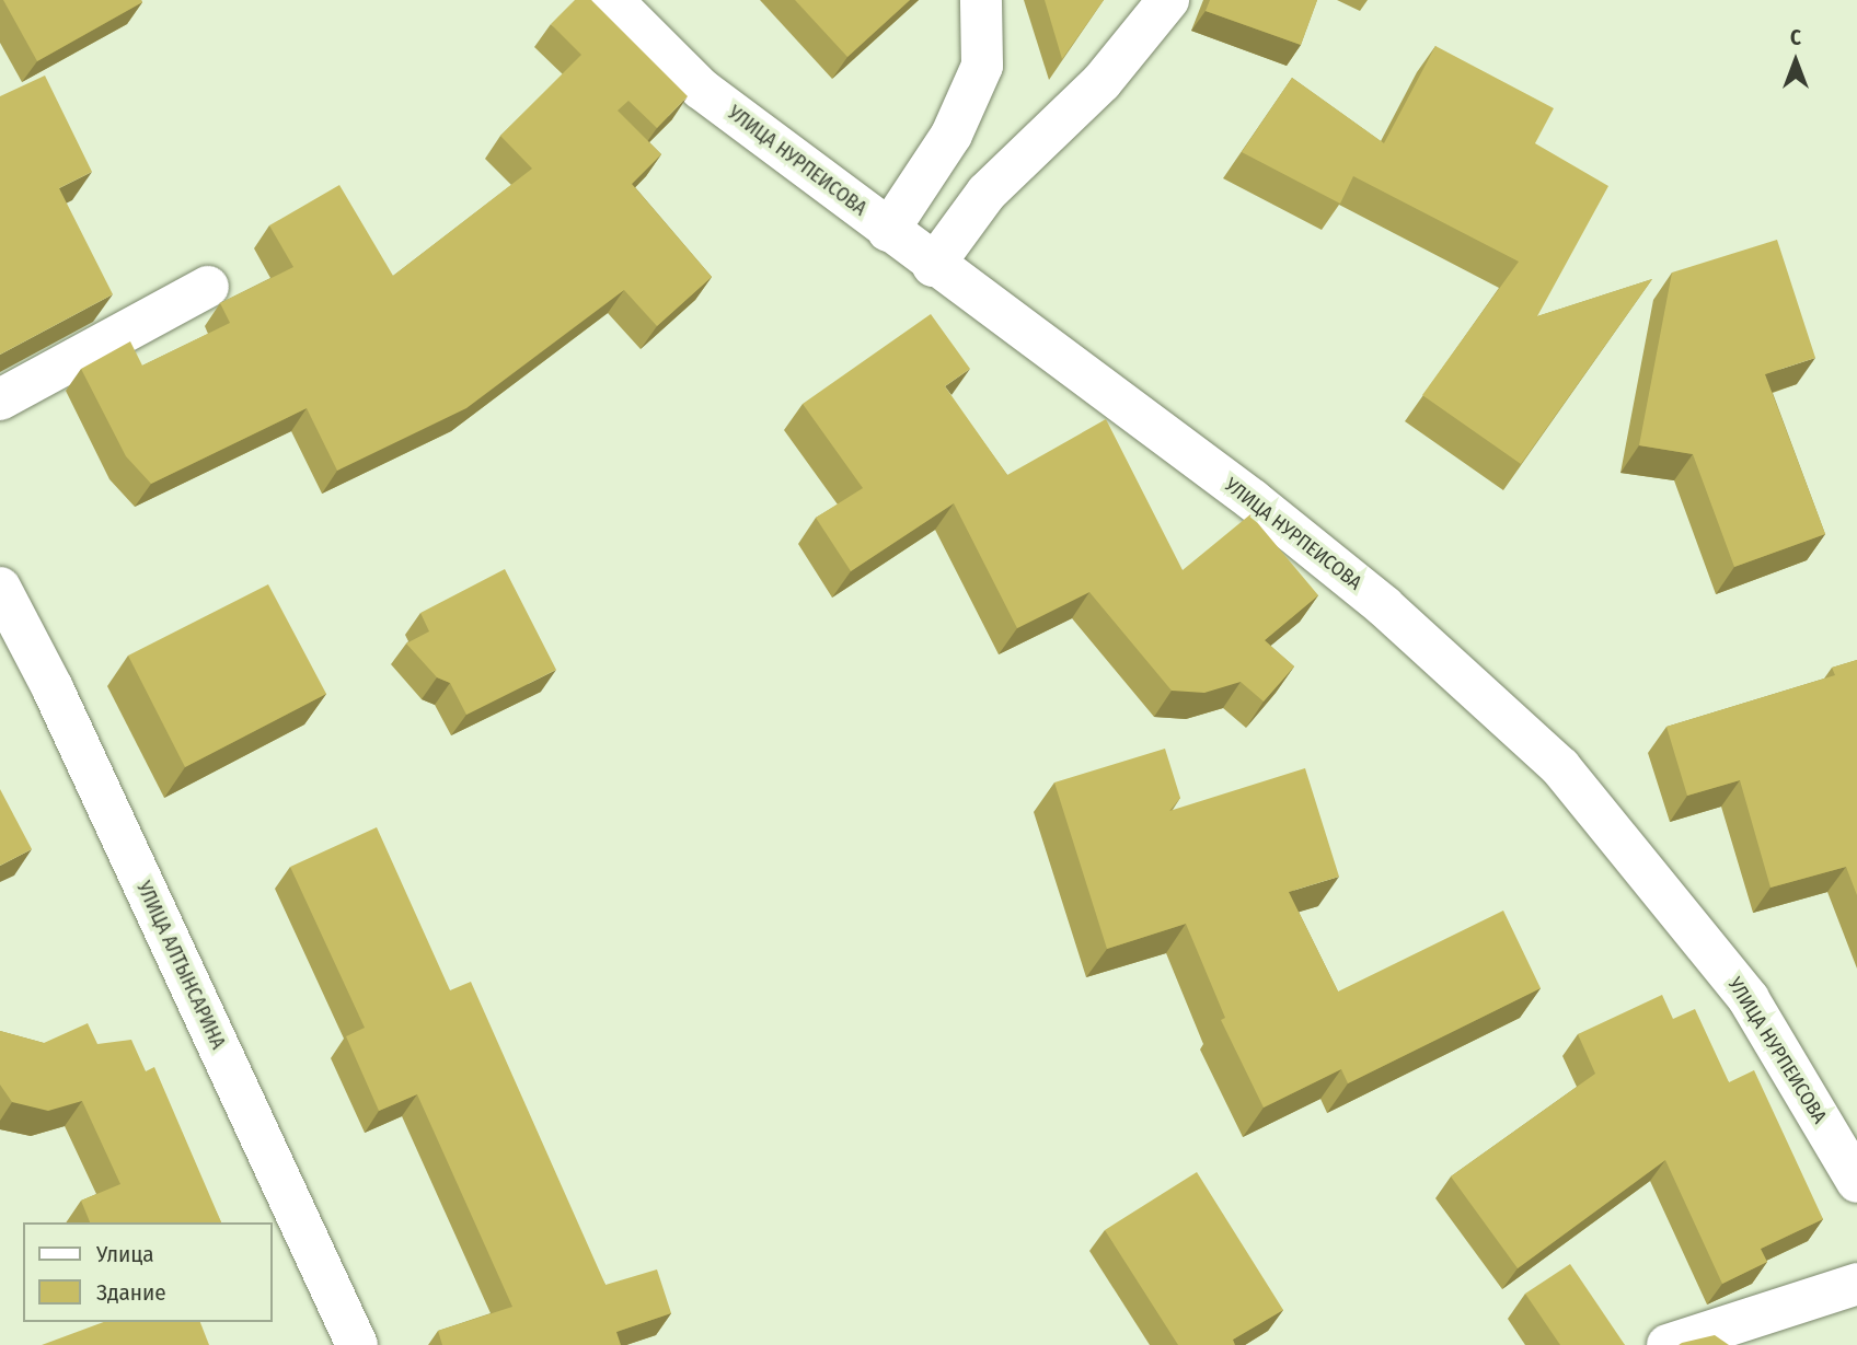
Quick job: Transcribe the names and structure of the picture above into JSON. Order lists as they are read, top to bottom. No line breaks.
{"streets":{"street":["УЛИЦА НУРПЕИСОВА","УЛИЦА АЛТЫНСАРИНА"]},"legend":["Улица","Здание"],"north":"top"}
